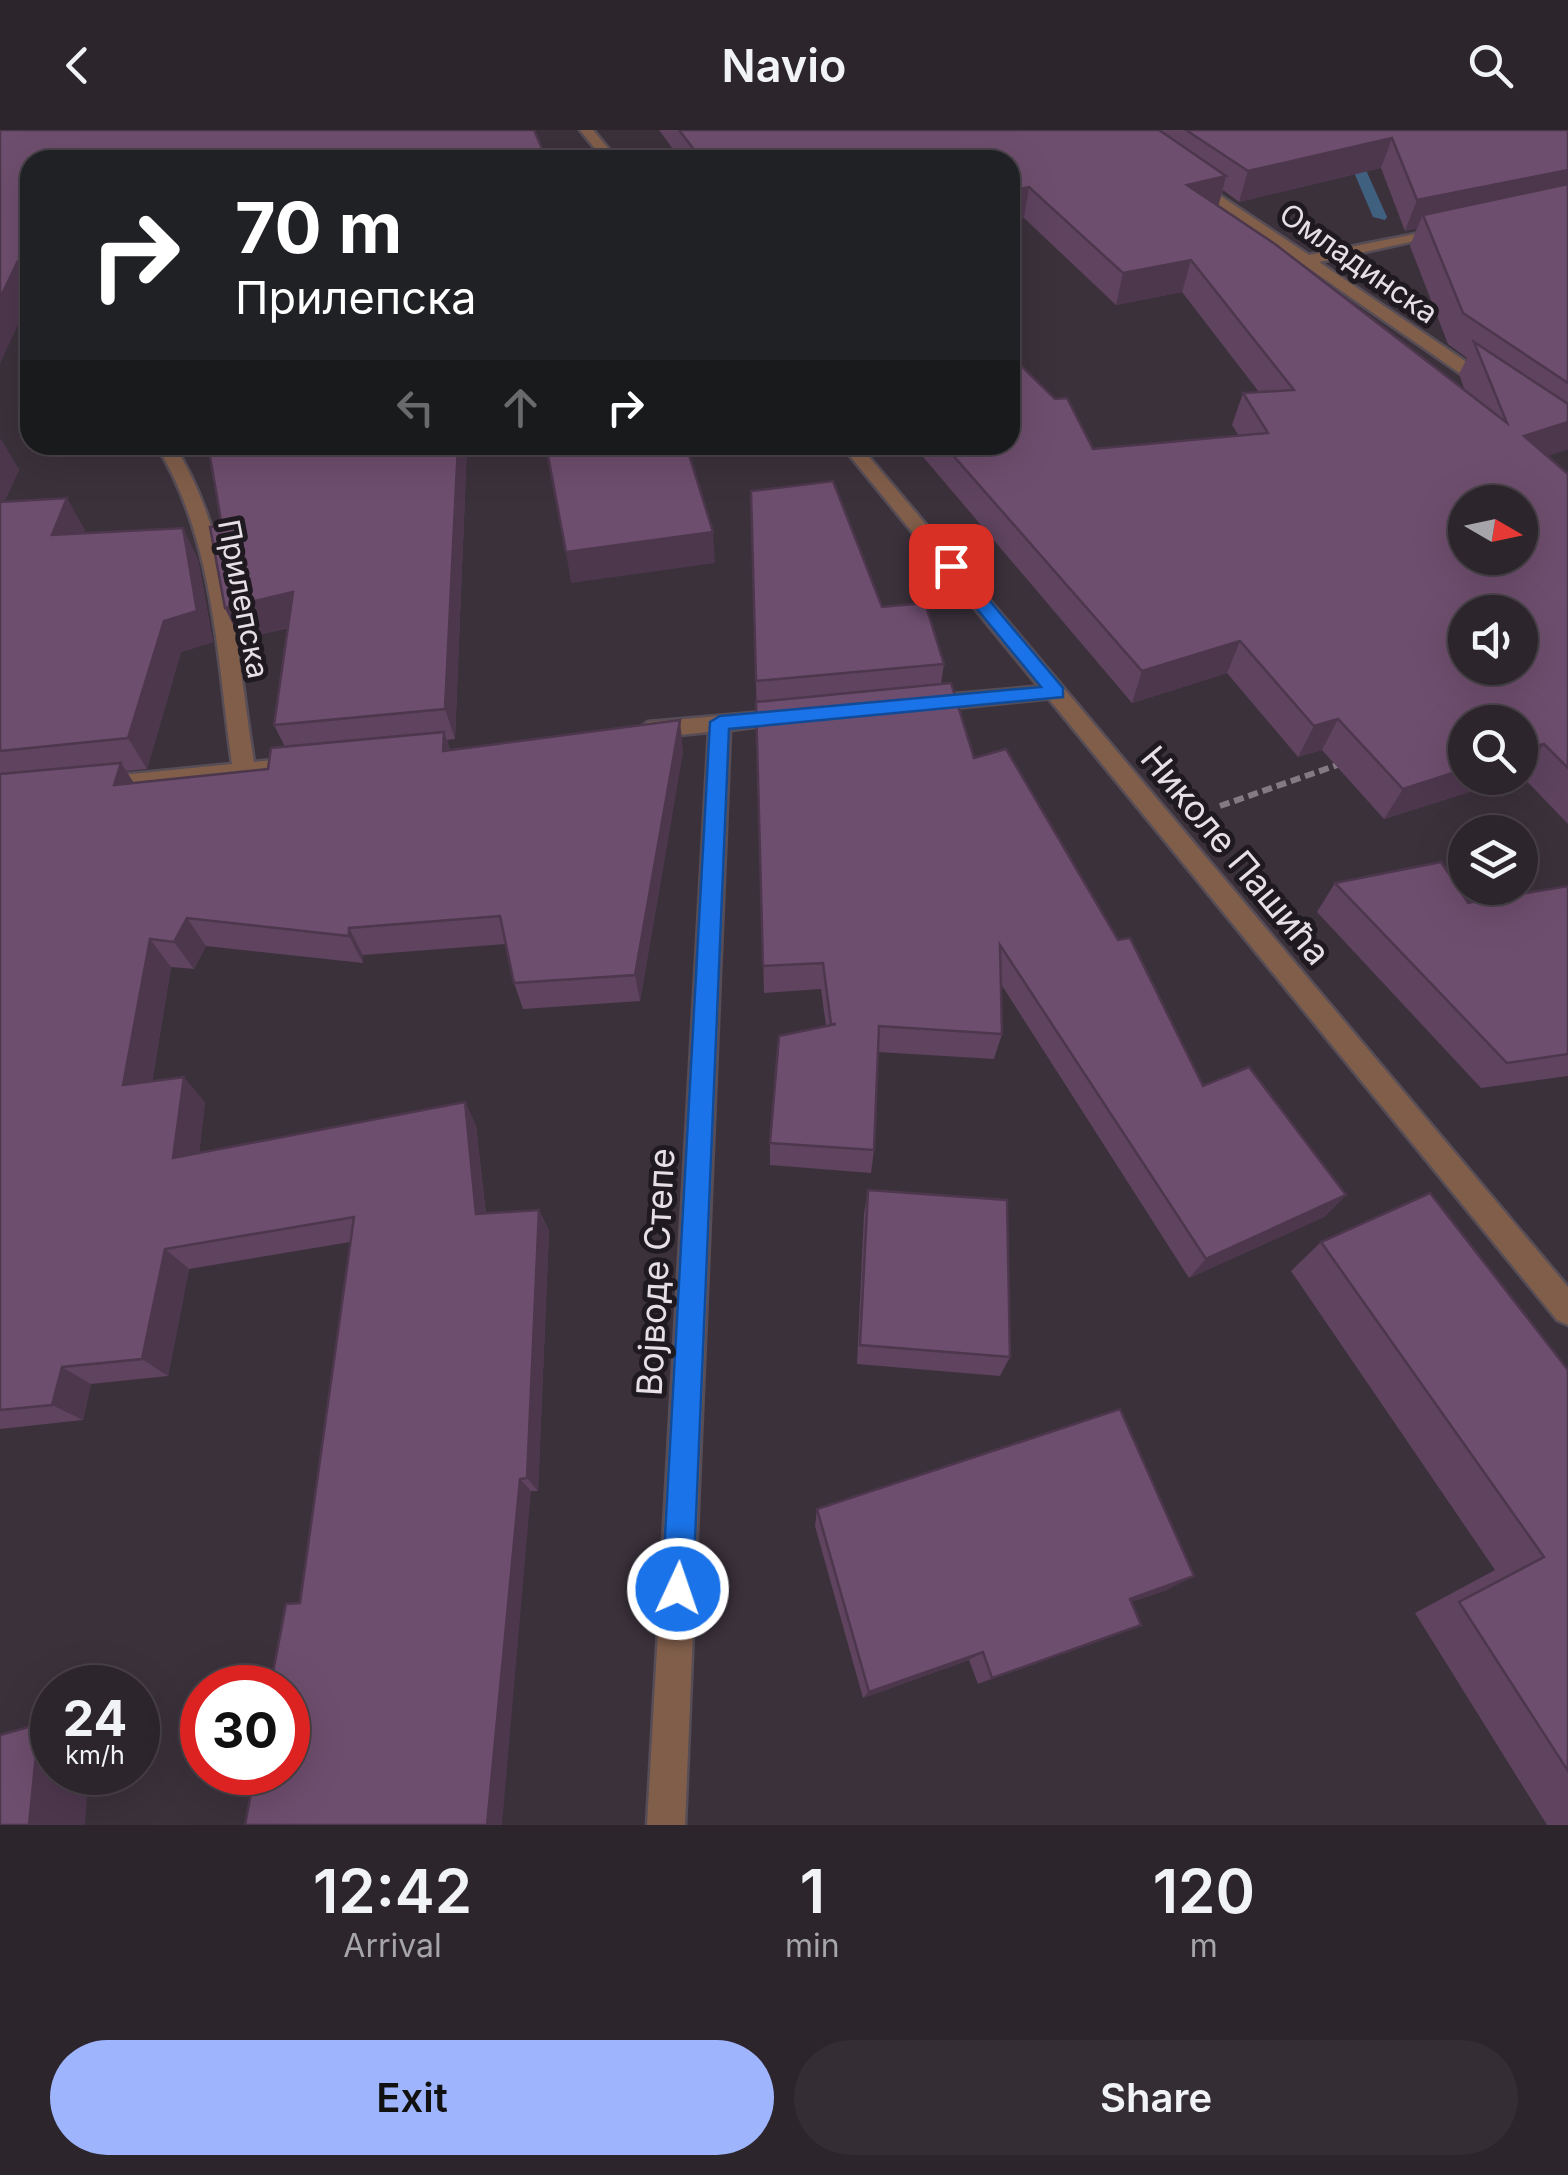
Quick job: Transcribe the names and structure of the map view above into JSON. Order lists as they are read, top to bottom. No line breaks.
{"streets":{"street":["Омладинска","Прилепска","Николе Пашића","Војводе Степе"]},"north":"right","page":{"header":"Navio","turn":["70 m","Прилепска"],"speed":"24 km/h","limit":"30","eta":["12:42","Arrival","1","min","120","m"],"buttons":["Exit","Share"]}}
